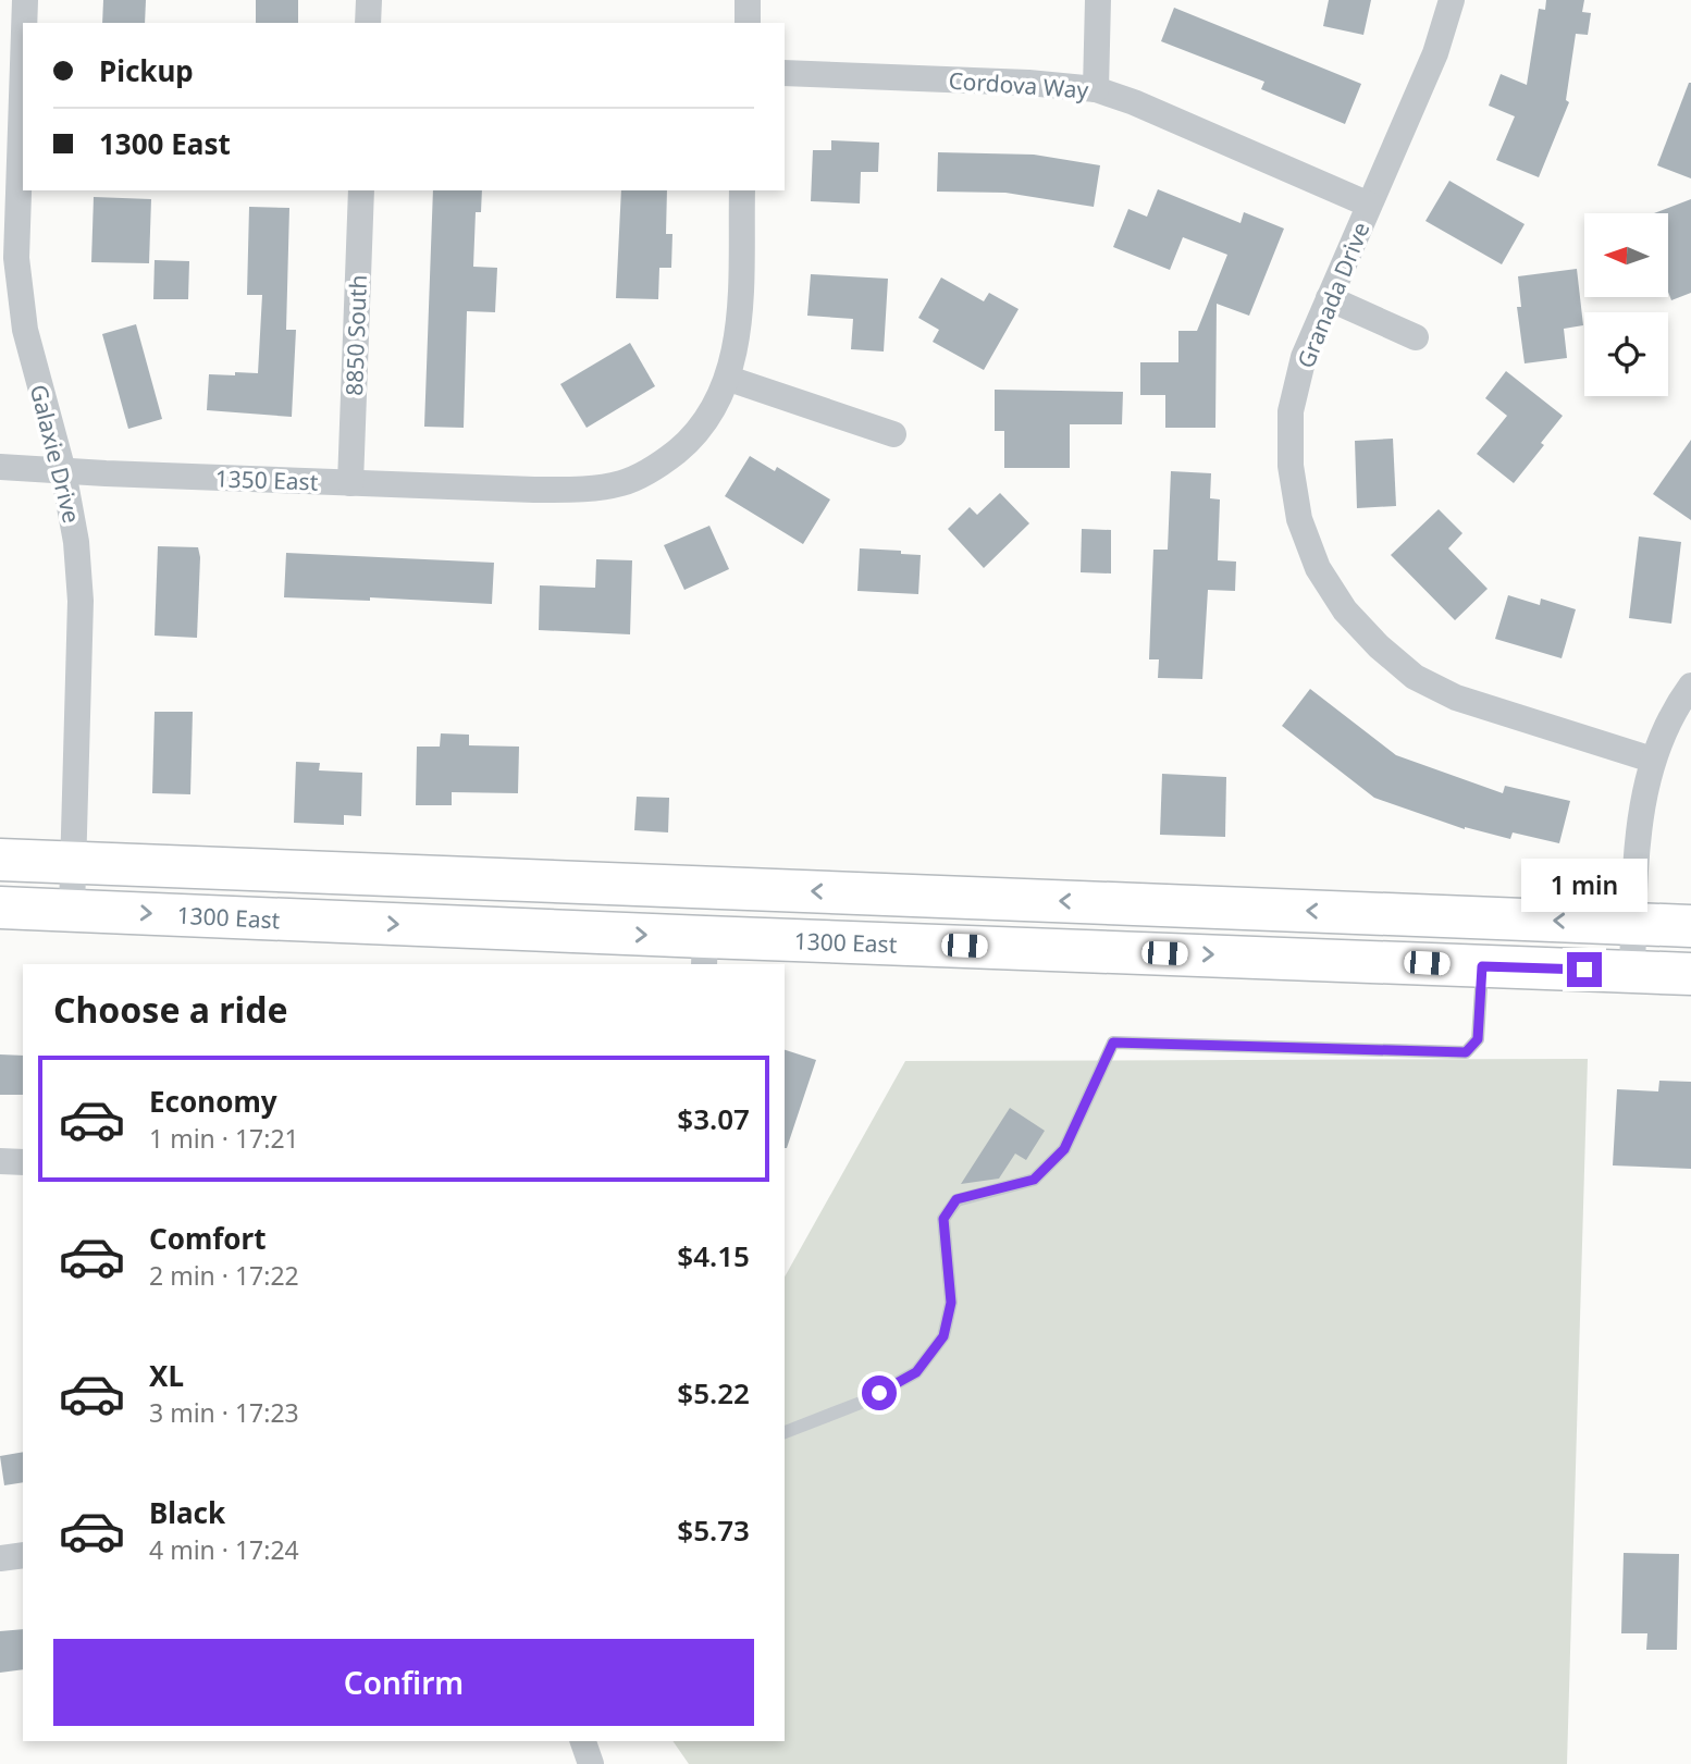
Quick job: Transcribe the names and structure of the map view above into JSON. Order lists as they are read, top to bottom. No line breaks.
{"streets":{"main road":["1300 East"],"street":["Cordova Way","Granada Drive","8850 South","Galaxie Drive","1350 East"]},"crossings":[["Cordova Way","Granada Drive"],["8850 South","1350 East"],["Galaxie Drive","1350 East"],["Galaxie Drive","1300 East"]],"north":"left","page":{"banner":["Pickup","1300 East"],"bubble":"1 min","heading":"Choose a ride","list":[{"name":"Economy","note":"1 min · 17:21","value":"$3.07"},{"name":"Comfort","note":"2 min · 17:22","value":"$4.15"},{"name":"XL","note":"3 min · 17:23","value":"$5.22"},{"name":"Black","note":"4 min · 17:24","value":"$5.73"}],"buttons":"Confirm"}}
